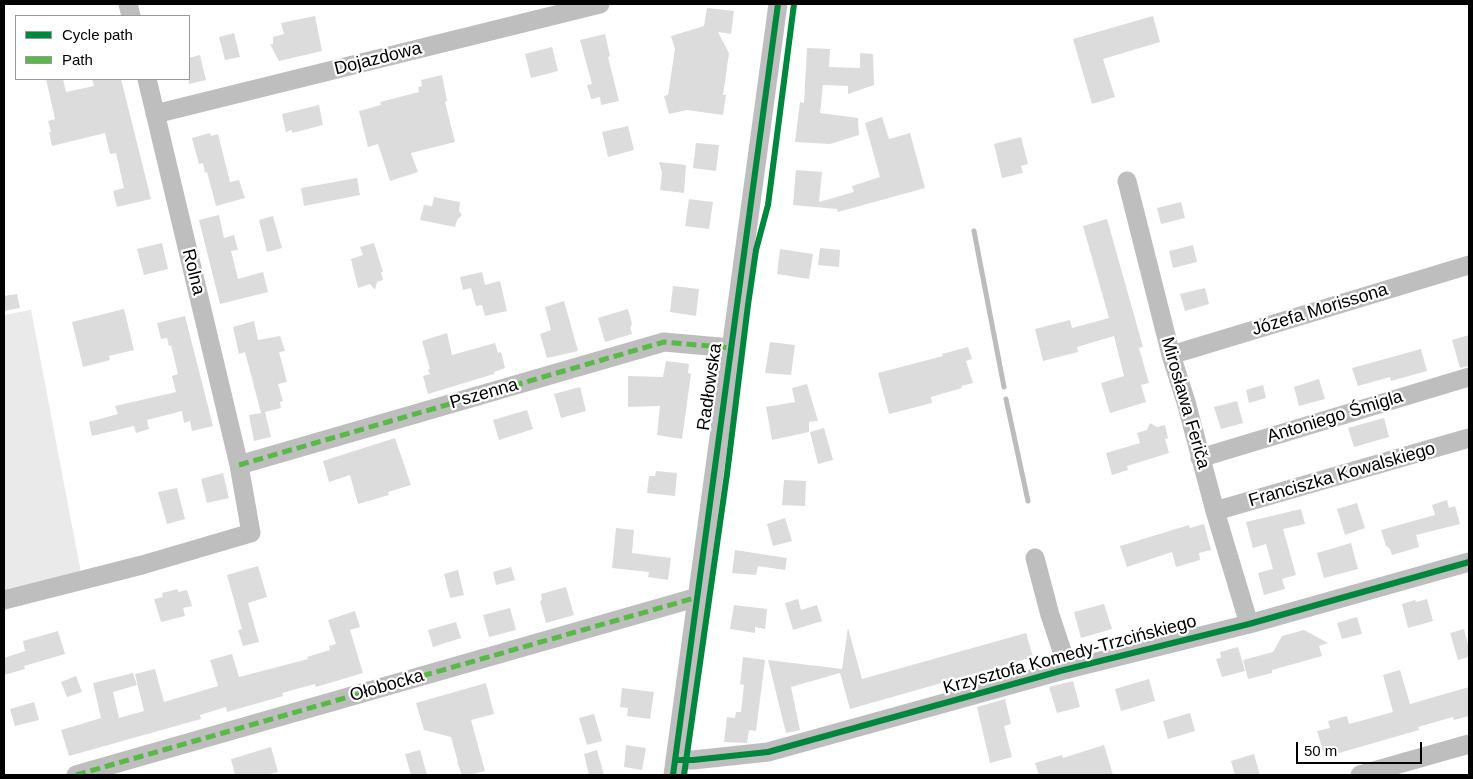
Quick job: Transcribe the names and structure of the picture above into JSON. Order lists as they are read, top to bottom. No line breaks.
{"streets":{"street":["Dojazdowa","Rolna","Józefa Morissona","Radłowska","Pszenna","Mirosława Feriča","Antoniego Śmigla","Franciszka Kowalskiego","Krzysztofa Komedy-Trzcińskiego","Ołobocka"]},"crossings":[["Dojazdowa","Rolna"],["Rolna","Pszenna"],["Józefa Morissona","Mirosława Feriča"],["Radłowska","Pszenna"],["Radłowska","Krzysztofa Komedy-Trzcińskiego"],["Radłowska","Ołobocka"],["Mirosława Feriča","Antoniego Śmigla"],["Mirosława Feriča","Franciszka Kowalskiego"],["Mirosława Feriča","Krzysztofa Komedy-Trzcińskiego"]],"legend":["Cycle path","Path"],"scale_bar":"50 m"}
